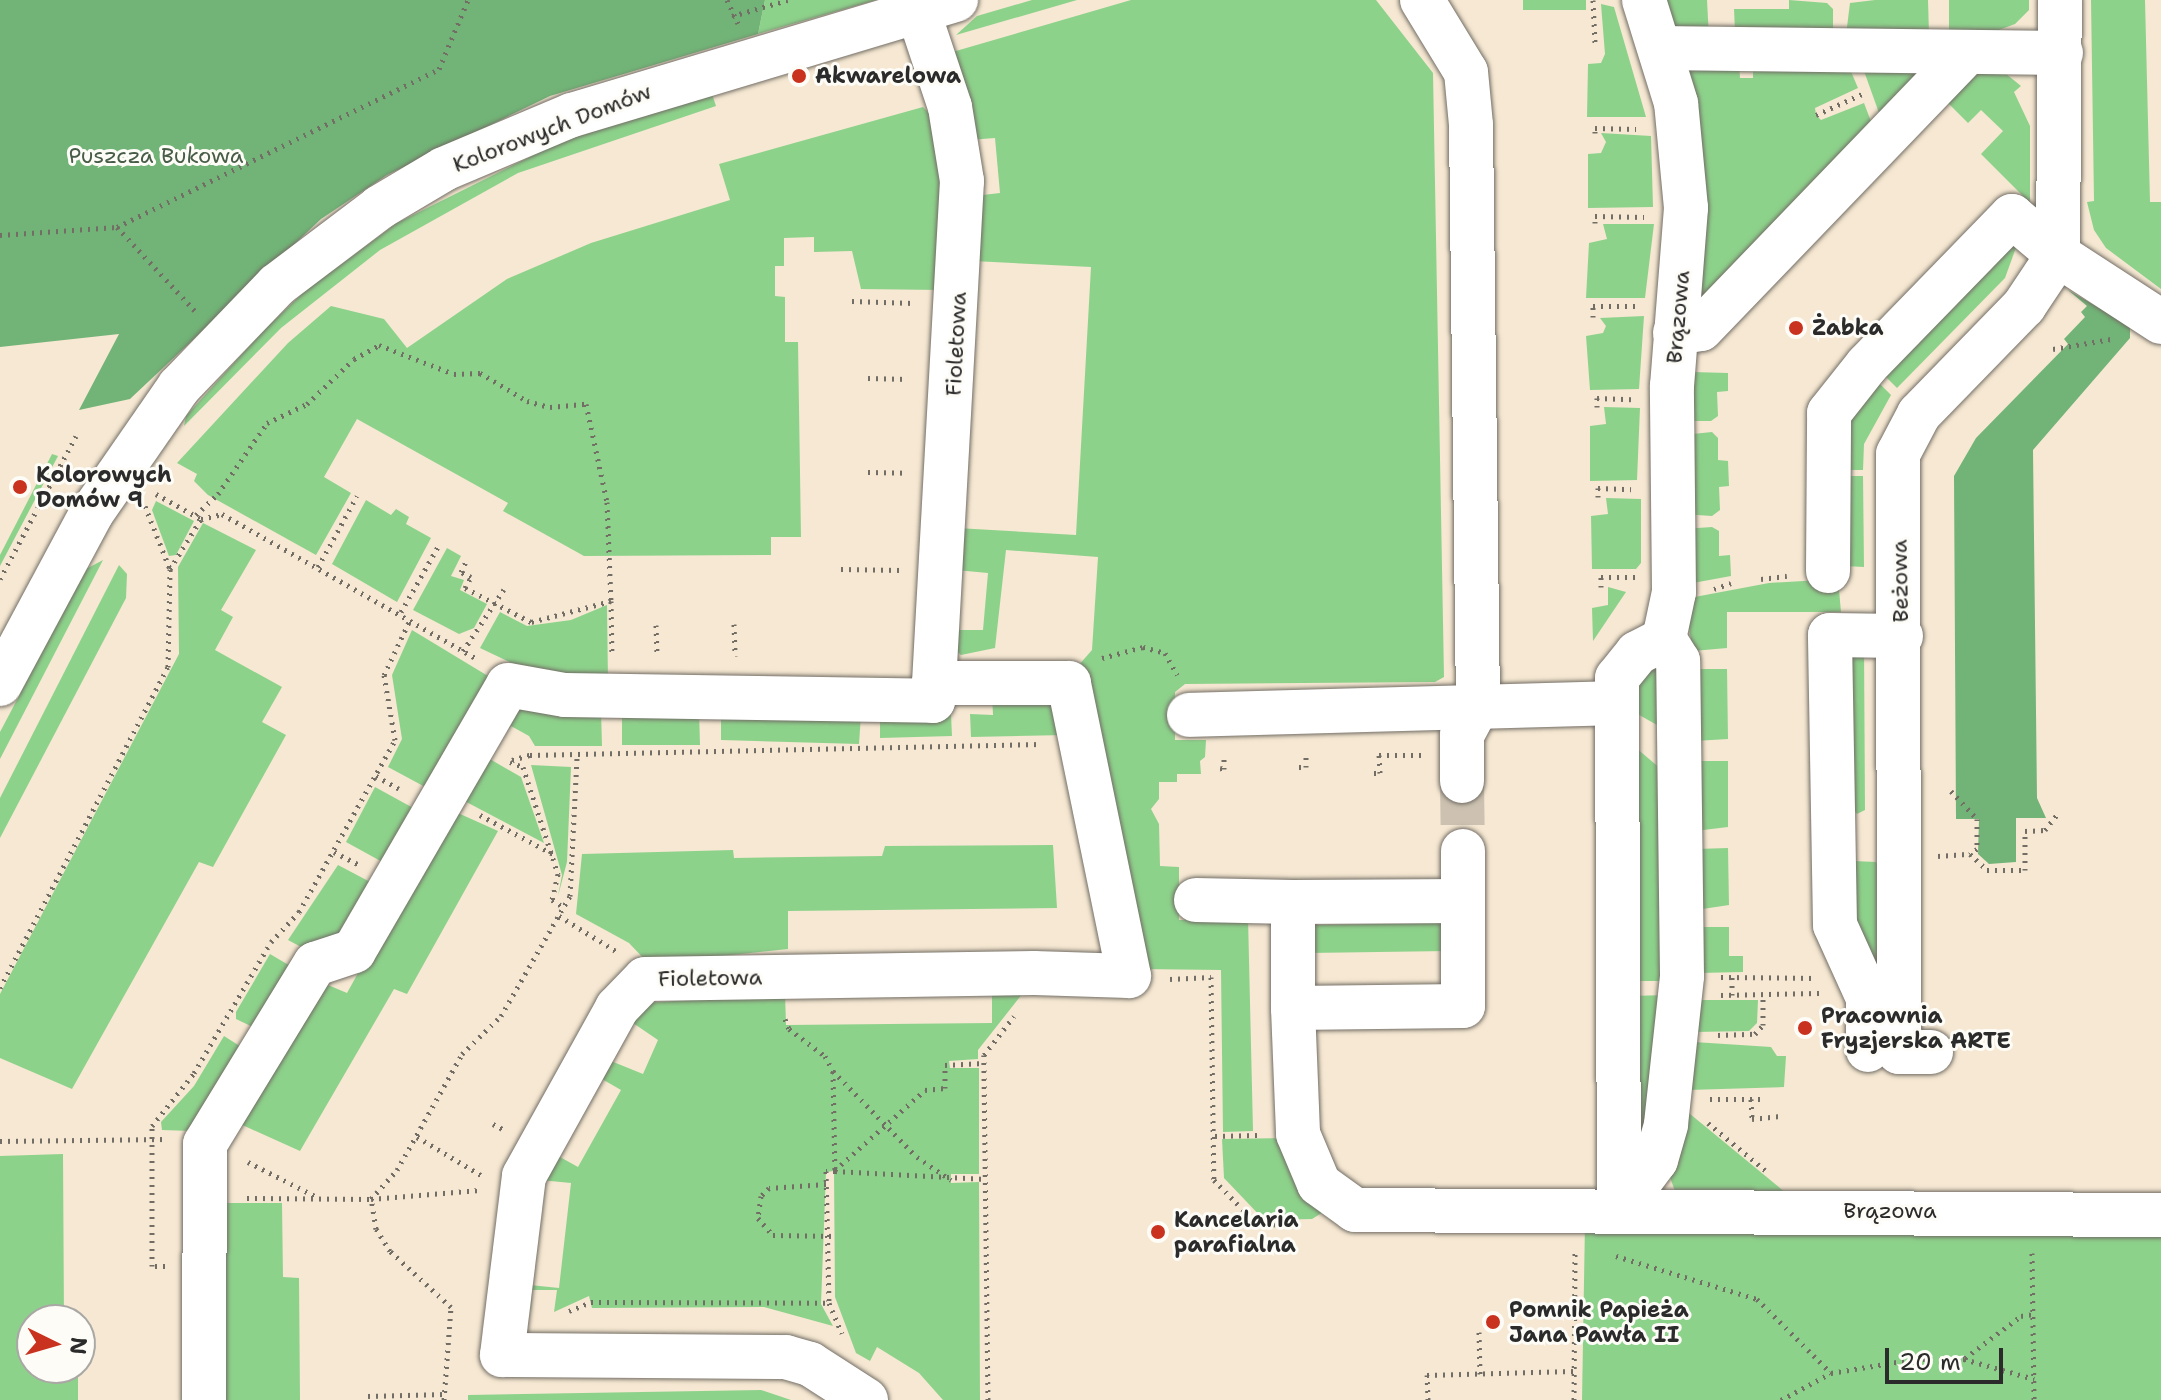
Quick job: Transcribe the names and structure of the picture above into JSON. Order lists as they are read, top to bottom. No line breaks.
{"streets":{"street":["Kolorowych Domów","Brązowa","Fioletowa","Beżowa"]},"crossings":[["Kolorowych Domów","Fioletowa"]],"parks":["Puszcza Bukowa"],"places":["Akwarelowa","Żabka","Kolorowych Domów 9","Pracownia Fryzjerska ARTE","Kancelaria parafialna","Pomnik Papieża Jana Pawła II"],"scale_bar":"20 m","north":"right"}
